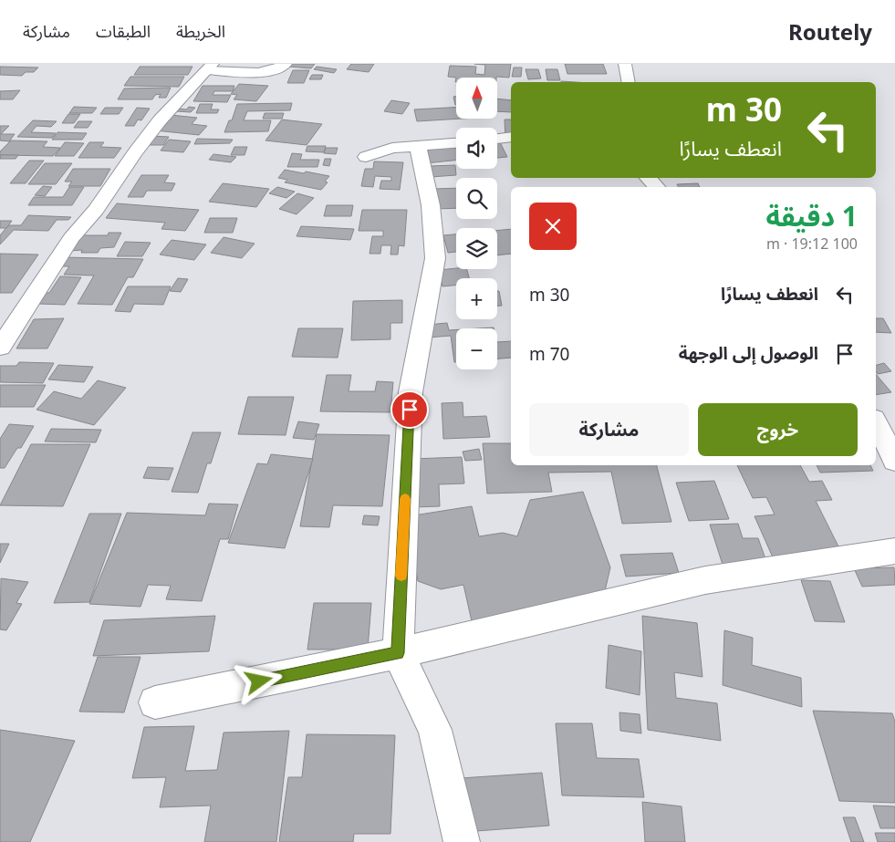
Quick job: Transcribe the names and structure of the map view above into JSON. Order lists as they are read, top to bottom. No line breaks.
{"north":"top","page":{"header":"Routely","nav":["الخريطة","الطبقات","مشاركة"],"map_buttons":["+","−"],"turn":["30 m","انعطف يسارًا"],"heading":["1 دقيقة","100 m · 19:12"],"list":[{"name":"انعطف يسارًا","value":"30 m"},{"name":"الوصول إلى الوجهة","value":"70 m"}],"buttons":["خروج","مشاركة"]}}
